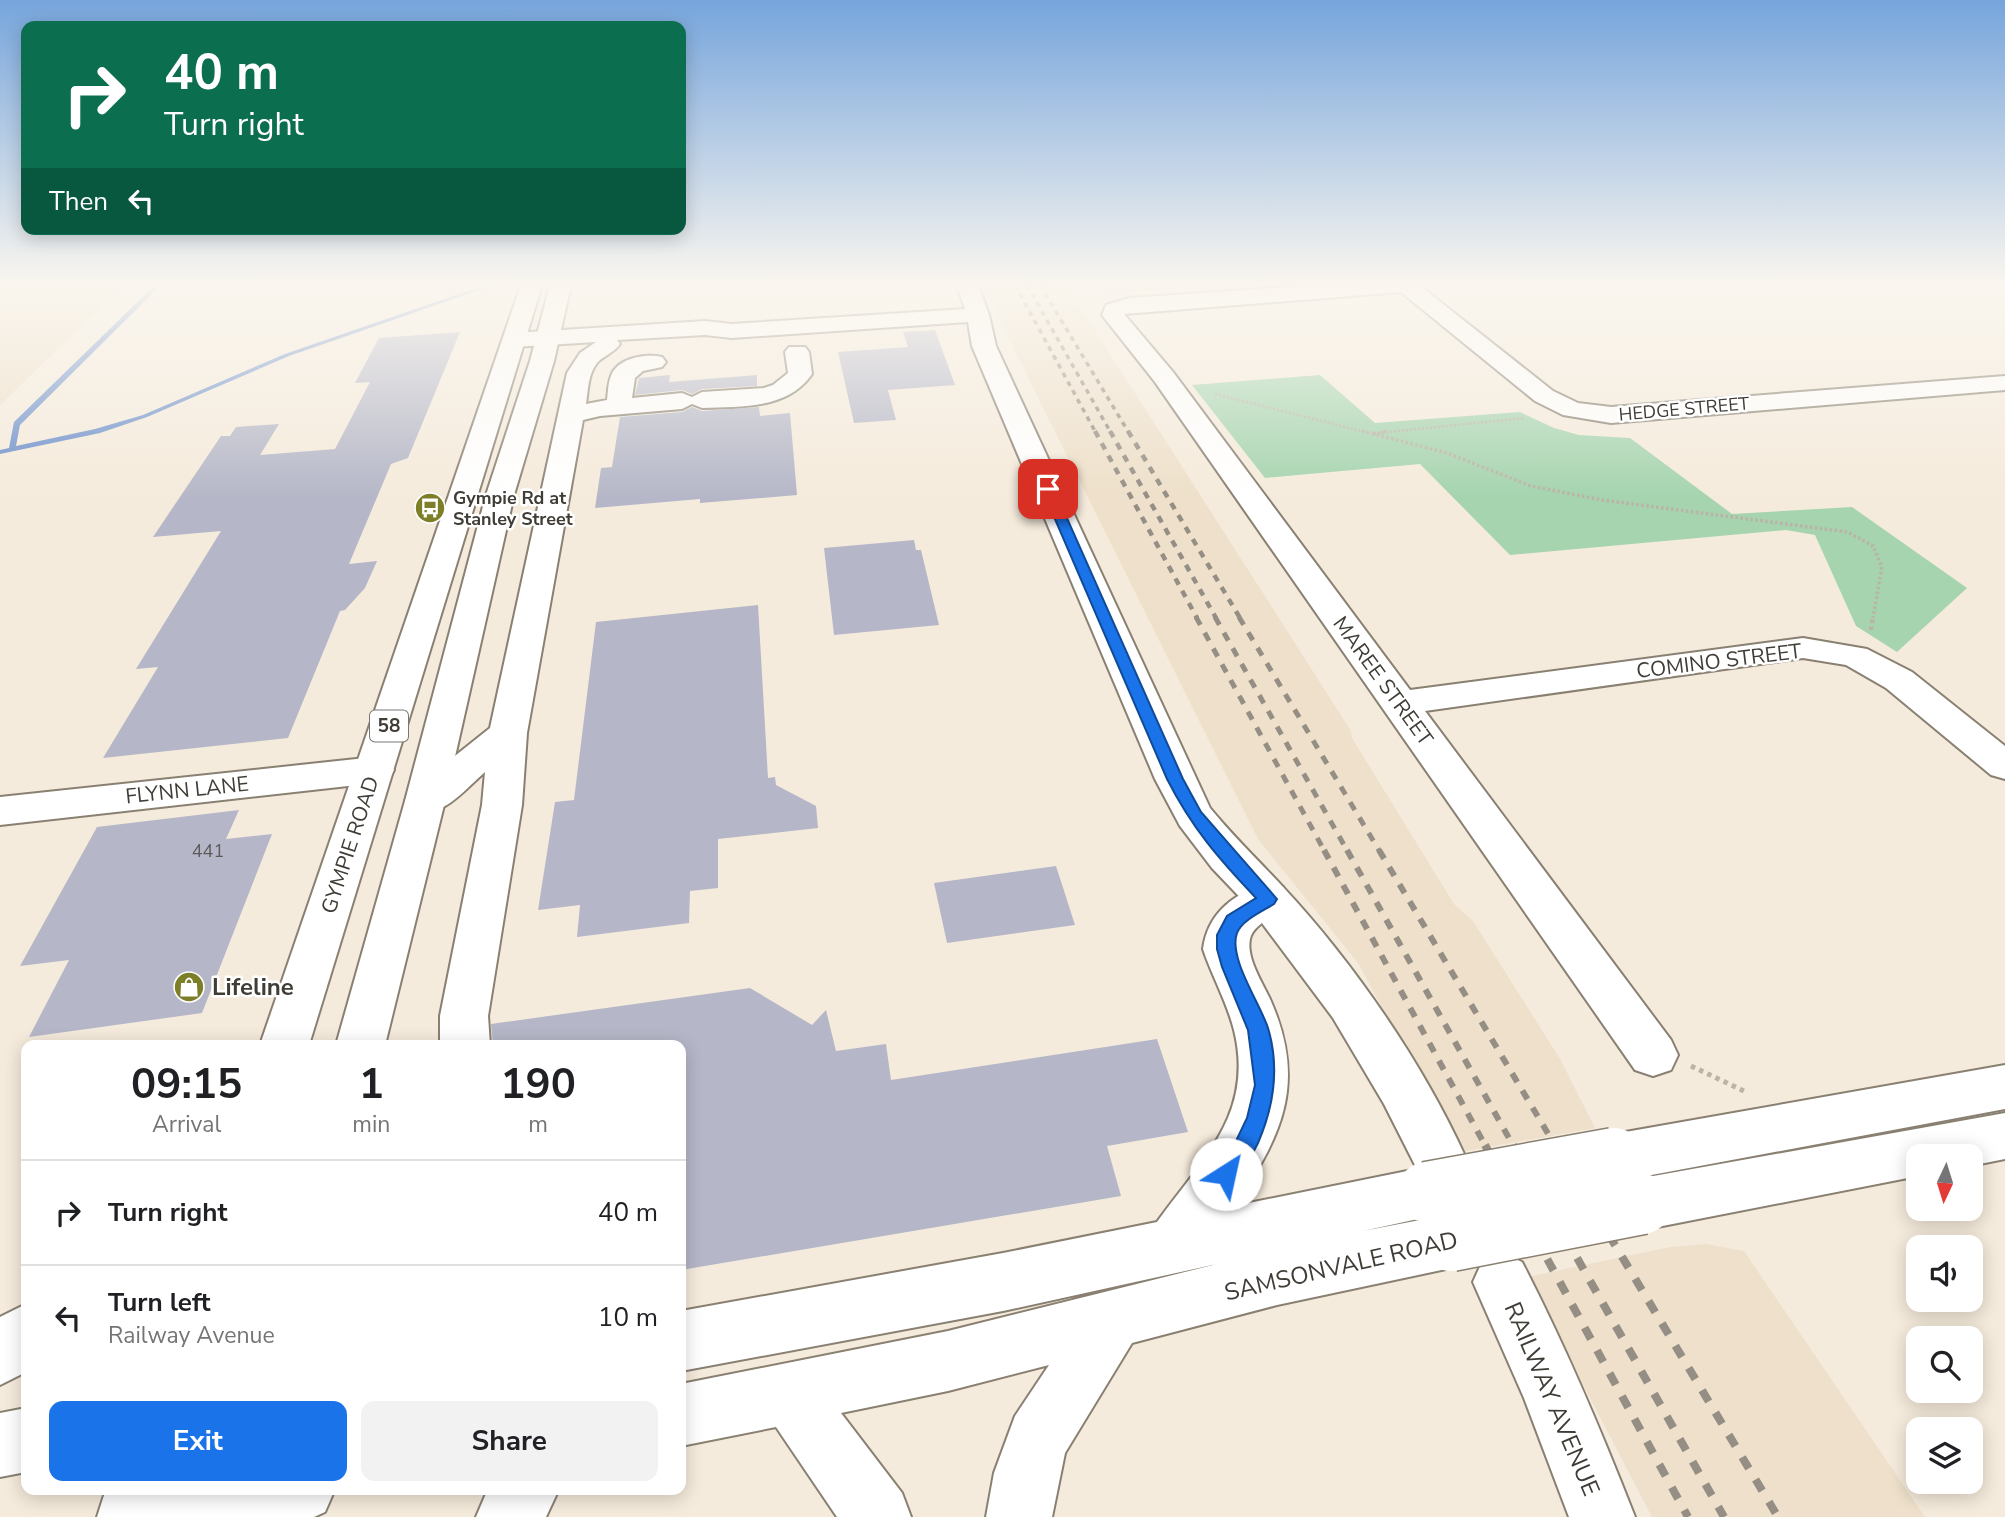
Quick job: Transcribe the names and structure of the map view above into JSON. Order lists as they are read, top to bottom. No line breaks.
{"streets":{"main road":["HEDGE STREET","COMINO STREET","MAREE STREET","58","FLYNN LANE","GYMPIE ROAD","SAMSONVALE ROAD","RAILWAY AVENUE"]},"crossings":[["COMINO STREET","MAREE STREET"],["FLYNN LANE","GYMPIE ROAD"]],"places":{"bus stop":["Gympie Rd at Stanley Street"],"shop":["Lifeline"]},"house_numbers":["441"],"north":"bottom","page":{"turn":["40 m","Turn right"],"then":"Then","eta":["09:15","Arrival","1","min","190","m"],"list":[{"name":"Turn right","value":"40 m"},{"name":"Turn left","note":"Railway Avenue","value":"10 m"}],"buttons":["Exit","Share"]}}
